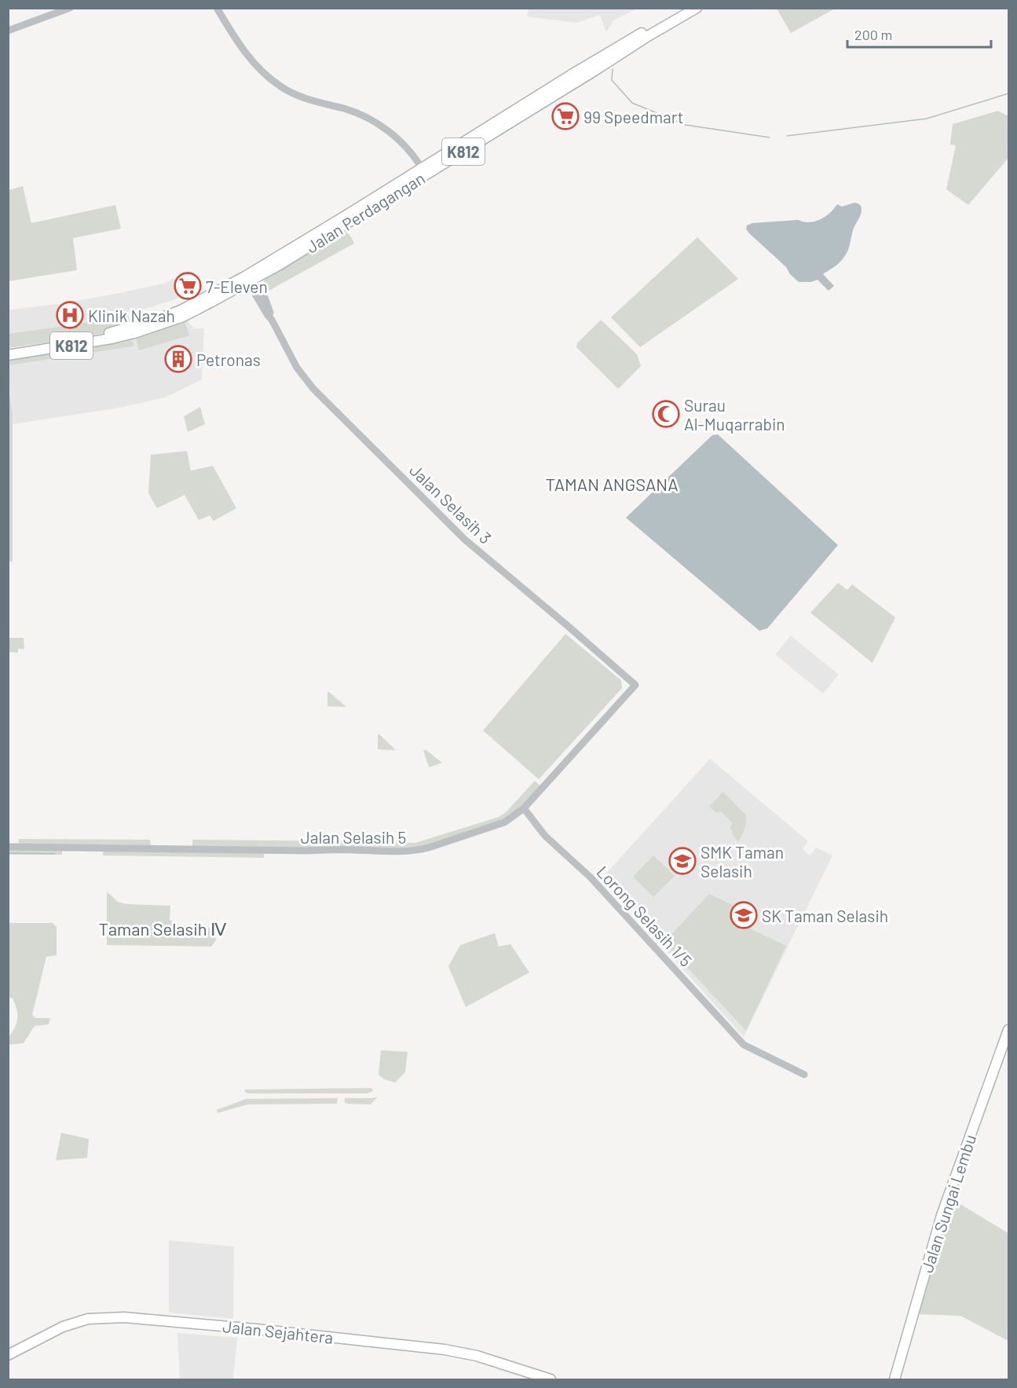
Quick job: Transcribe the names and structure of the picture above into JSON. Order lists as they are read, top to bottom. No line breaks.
{"streets":{"main road":["K812","Jalan Perdagangan","Jalan Sungai Lembu","Jalan Sejahtera"],"street":["Jalan Selasih 3","Jalan Selasih 5","Lorong Selasih 1/5"]},"crossings":[["Jalan Perdagangan","Jalan Selasih 3"],["Jalan Selasih 3","Jalan Selasih 5"],["Jalan Selasih 5","Lorong Selasih 1/5"]],"districts":["TAMAN ANGSANA","Taman Selasih Ⅳ"],"places":{"supermarket":["99 Speedmart","7-Eleven"],"hospital":["Klinik Nazah"],"building":["Petronas"],"mosque":["Surau Al-Muqarrabin"],"school or university":["SMK Taman Selasih","SK Taman Selasih"]},"scale_bar":"200 m"}
